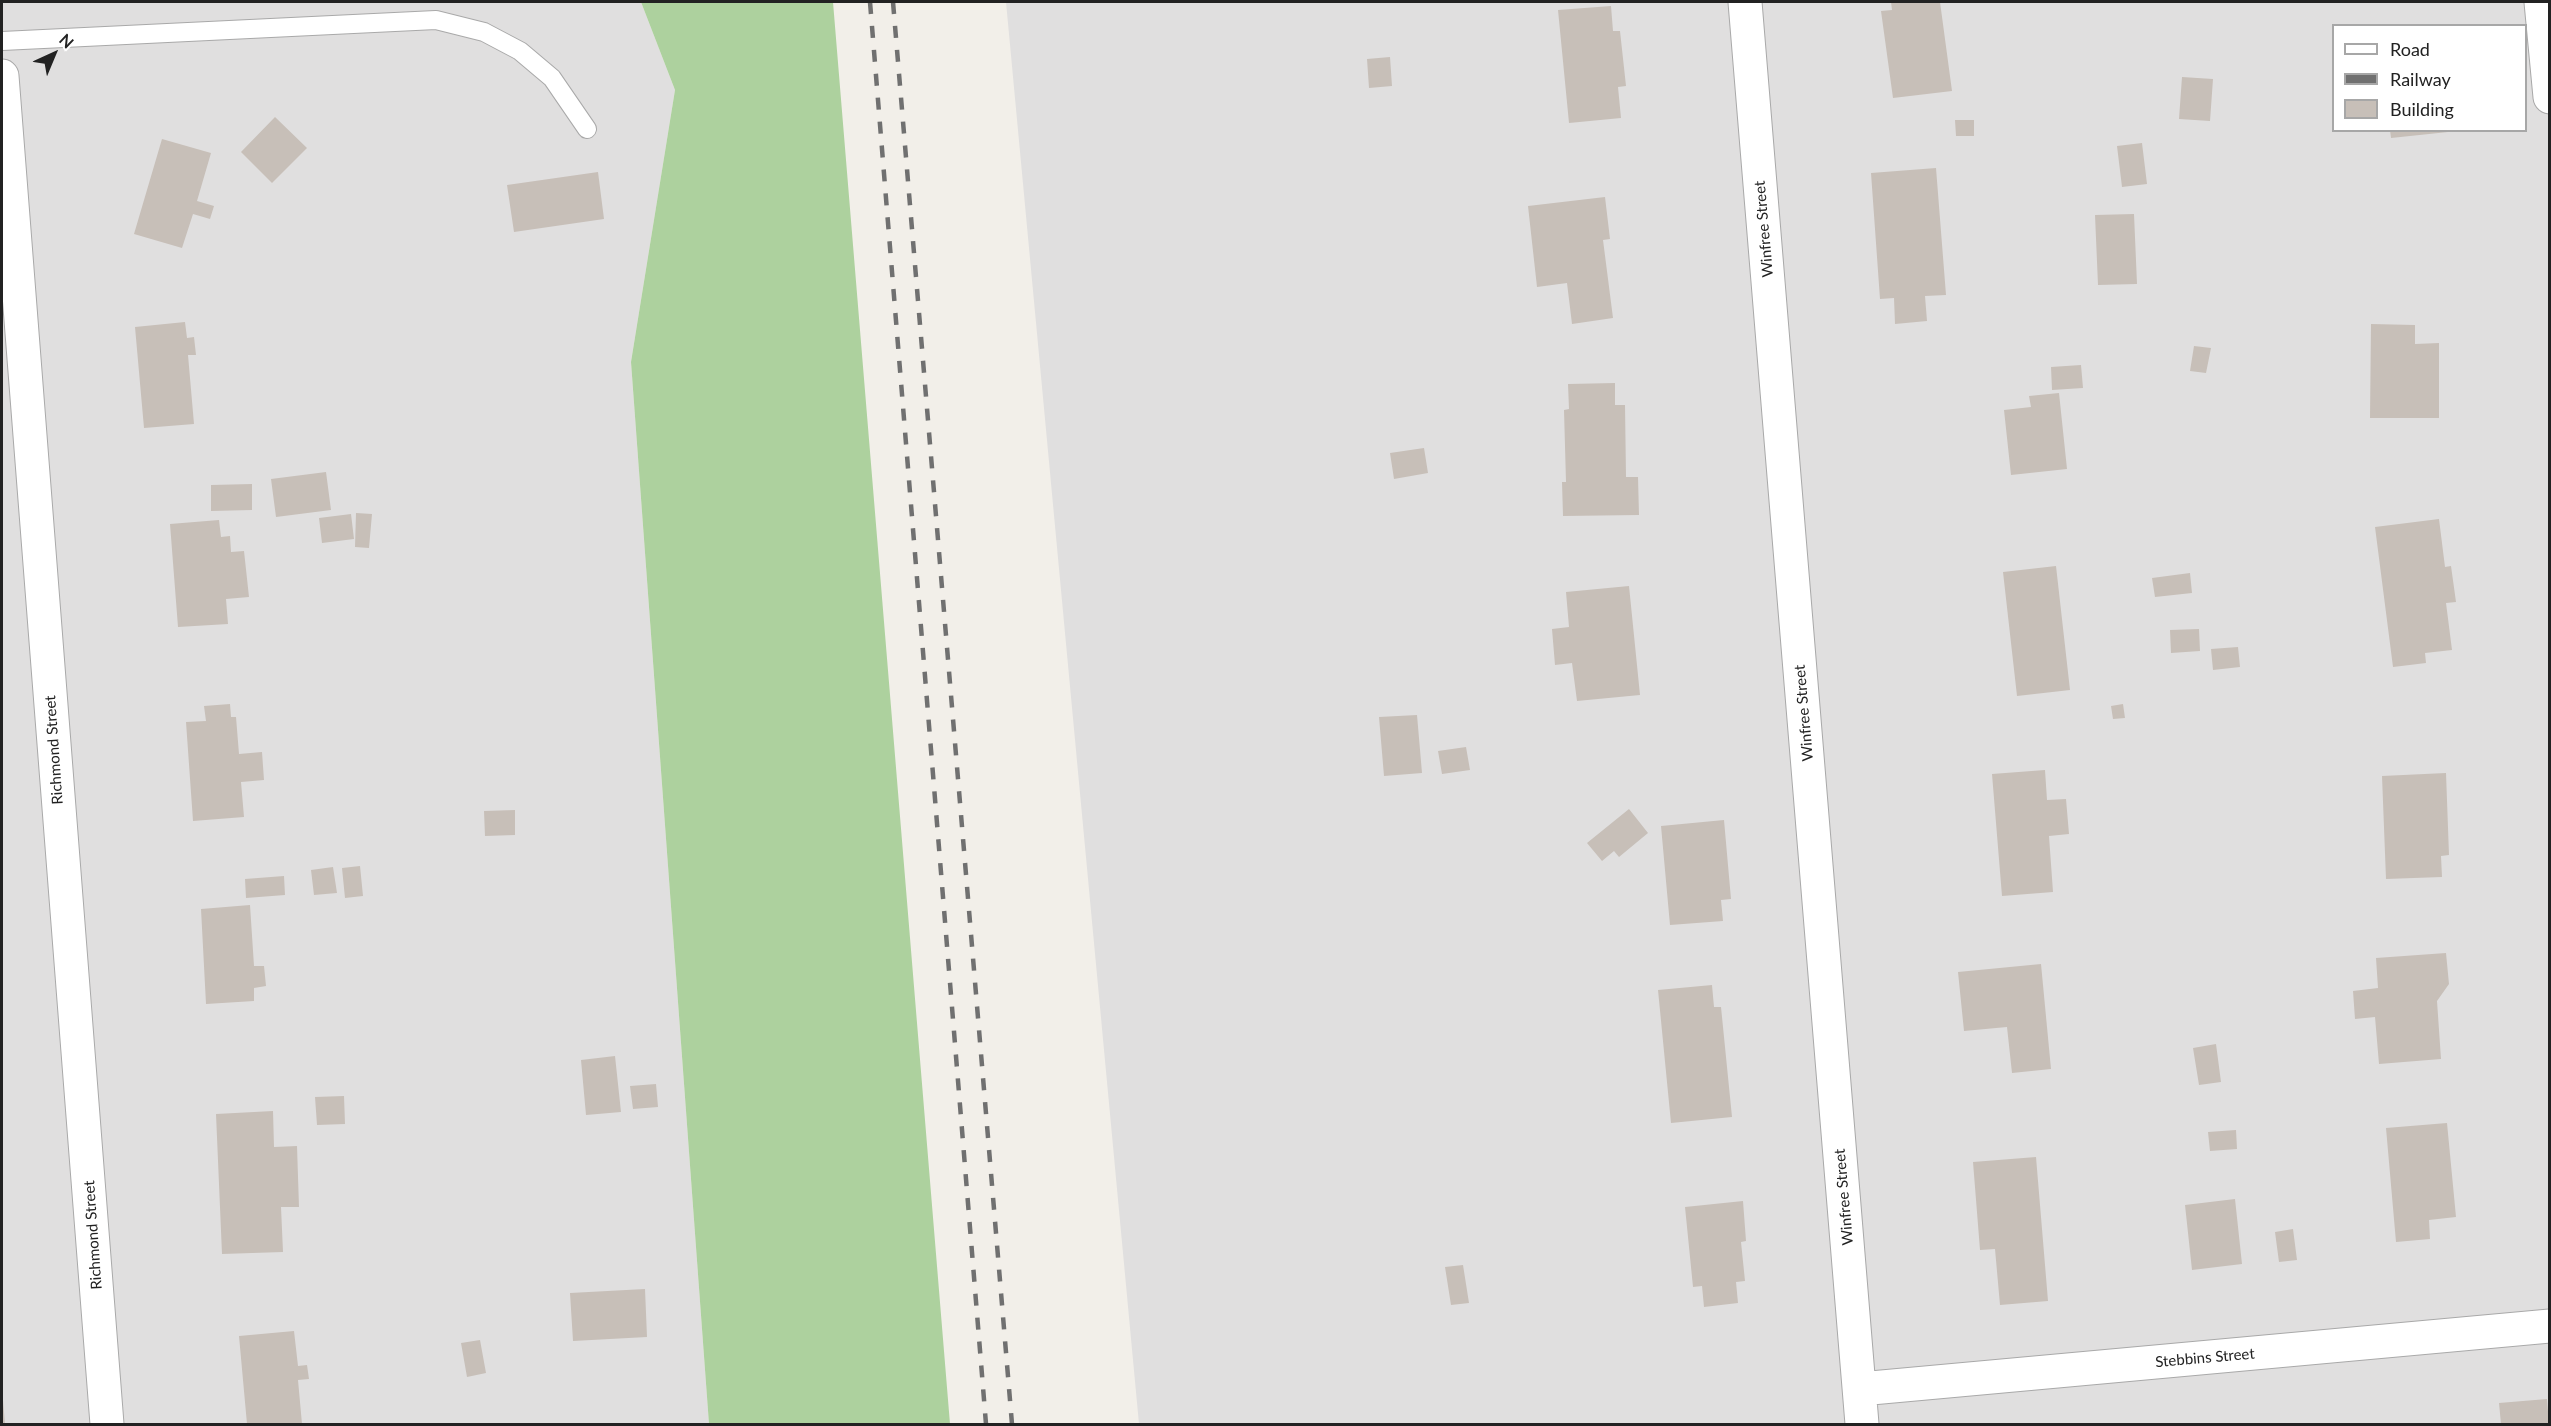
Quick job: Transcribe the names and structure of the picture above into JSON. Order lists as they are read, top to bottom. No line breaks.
{"streets":{"street":["Winfree Street","Richmond Street","Stebbins Street"]},"crossings":[["Winfree Street","Stebbins Street"]],"legend":["Road","Railway","Building"],"north":"top right"}
